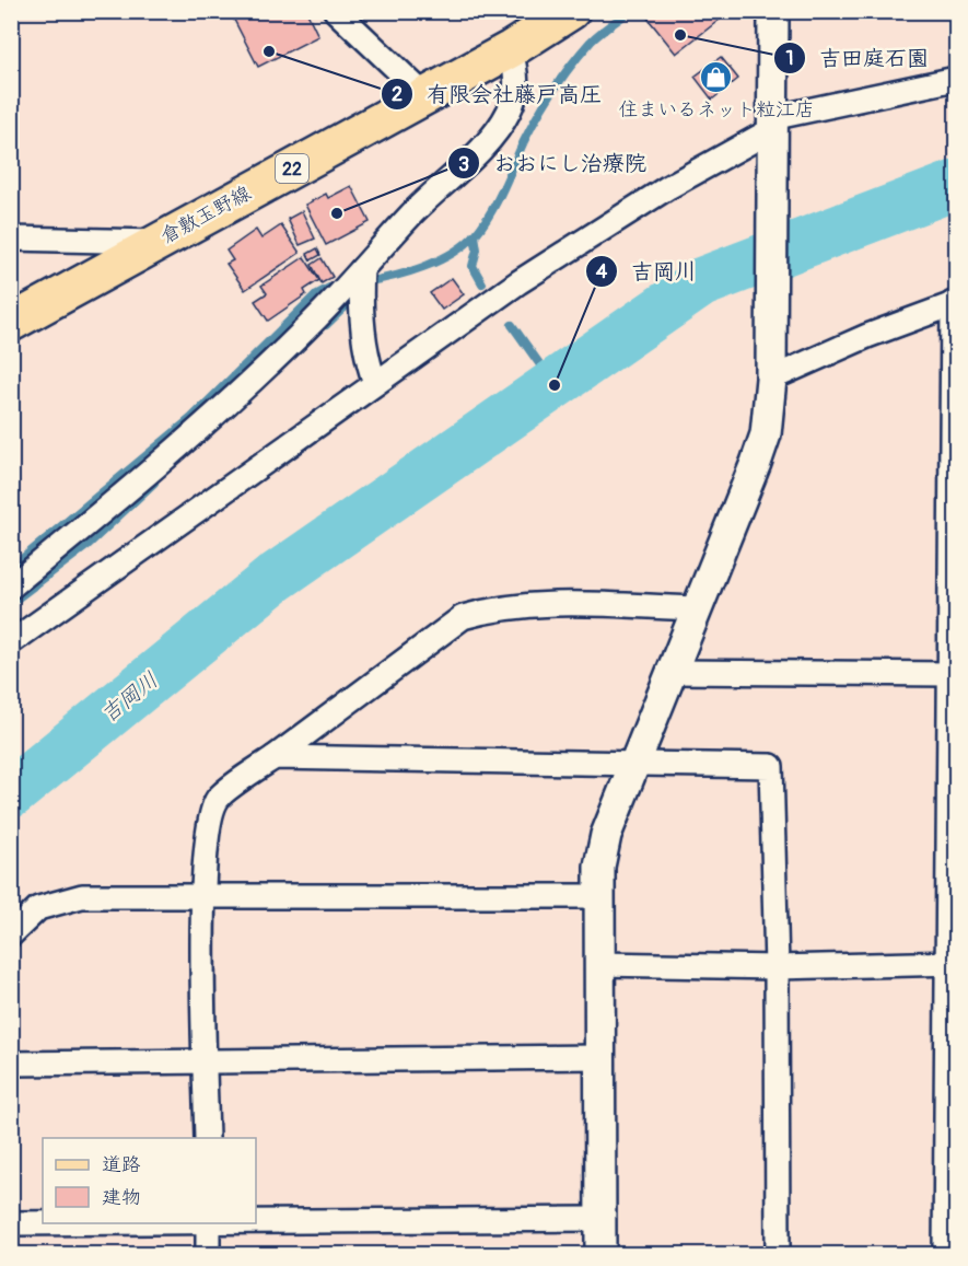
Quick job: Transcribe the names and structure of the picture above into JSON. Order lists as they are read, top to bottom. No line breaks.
{"streets":{"main road":["22","倉敷玉野線"]},"water":["吉岡川"],"places":{"other":["吉田庭石園","有限会社藤戸高圧","おおにし治療院","吉岡川"],"shop":["住まいるネット粒江店"]},"legend":["道路","建物"]}
